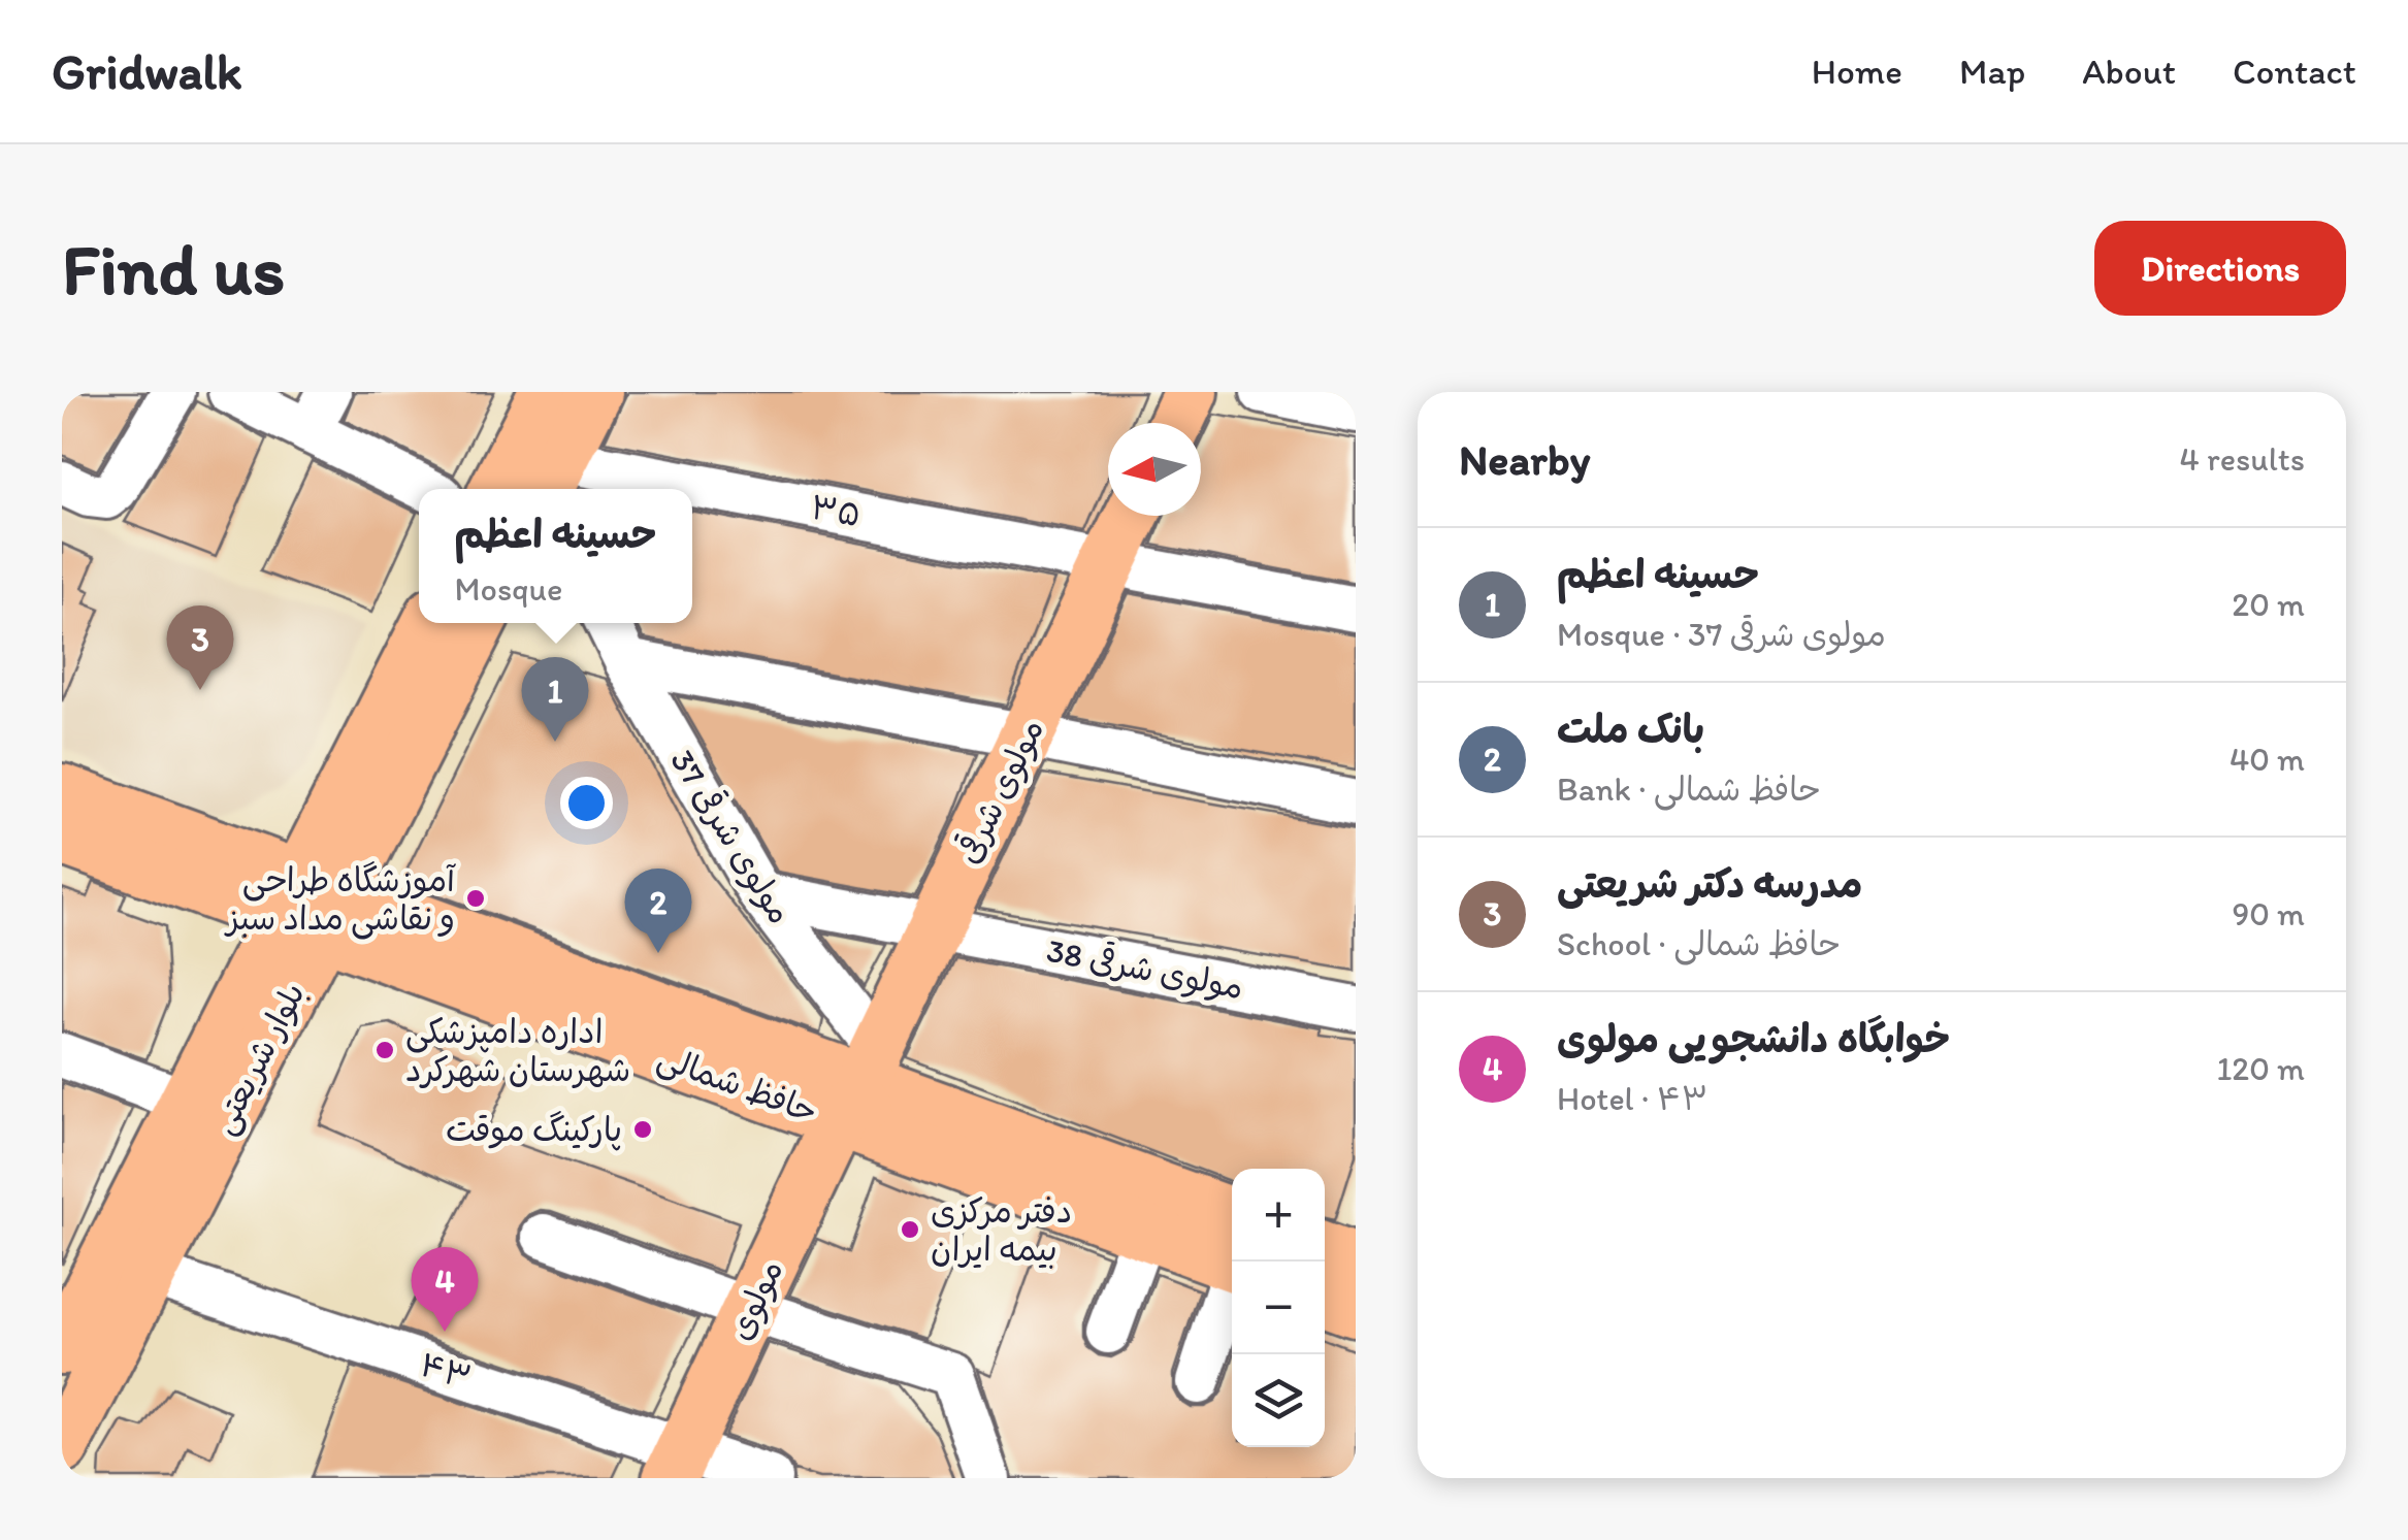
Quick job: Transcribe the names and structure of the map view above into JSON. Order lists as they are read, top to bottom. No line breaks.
{"streets":{"main road":["مولوی شرقی","بلوار شریعتی","حافظ شمالی","مولوی"],"street":["۳۵","مولوی شرقی 37","مولوی شرقی 38","۴۳"]},"crossings":[["۳۵","مولوی شرقی"],["مولوی شرقی","مولوی شرقی 37"],["مولوی شرقی","مولوی شرقی 38"],["مولوی شرقی","حافظ شمالی"],["مولوی شرقی","مولوی"],["مولوی شرقی 37","مولوی شرقی 38"],["مولوی شرقی 37","حافظ شمالی"],["مولوی شرقی 37","مولوی"],["بلوار شریعتی","حافظ شمالی"],["بلوار شریعتی","۴۳"],["حافظ شمالی","مولوی"],["مولوی","۴۳"]],"places":["آموزشگاه طراحی و نقاشی مداد سبز","اداره دامپزشکی شهرستان شهرکرد","پارکینگ موقت","دفتر مرکزی بیمه ایران"],"north":"left","page":{"header":"Gridwalk","nav":["Home","Map","About","Contact"],"buttons":"Directions","title":"Find us","heading":["Nearby","4 results"],"popup":["حسینه اعظم","Mosque"],"list":[{"mark":"1","name":"حسینه اعظم","note":"Mosque · مولوی شرقی 37","value":"20 m"},{"mark":"2","name":"بانک ملت","note":"Bank · حافظ شمالی","value":"40 m"},{"mark":"3","name":"مدرسه دکتر شریعتی","note":"School · حافظ شمالی","value":"90 m"},{"mark":"4","name":"خوابگاه دانشجویی مولوی","note":"Hotel · ۴۳","value":"120 m"}],"pins":["3","1","2","4"],"map_buttons":["+","−"]}}
